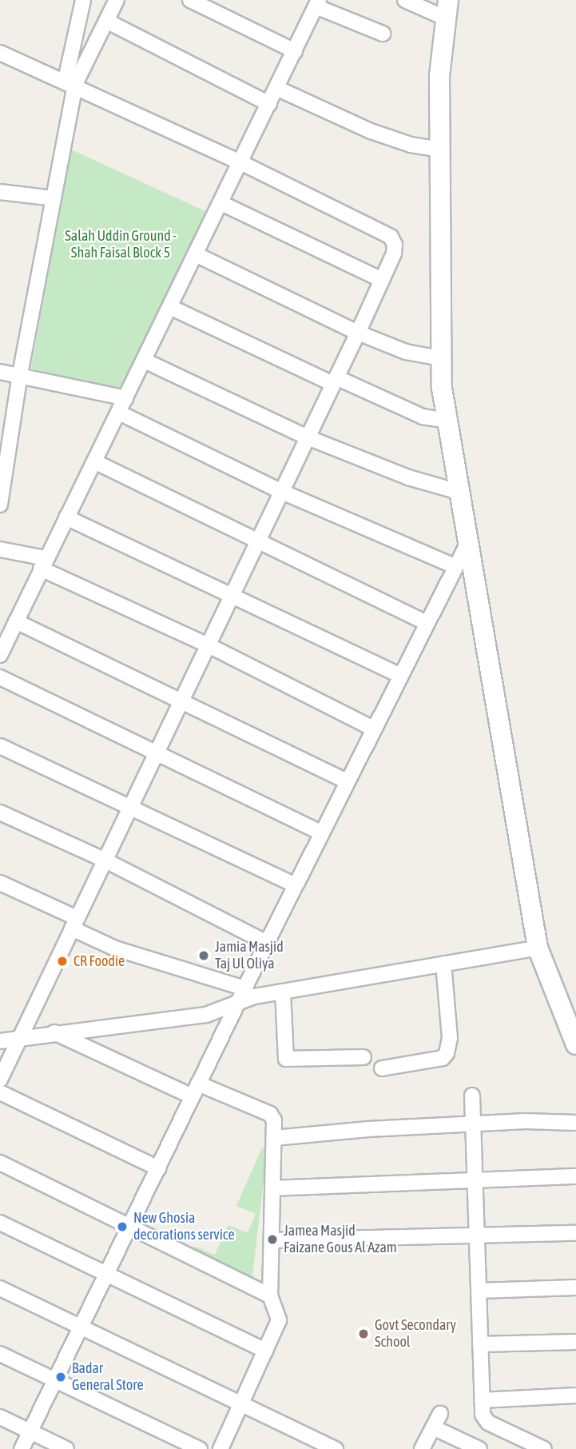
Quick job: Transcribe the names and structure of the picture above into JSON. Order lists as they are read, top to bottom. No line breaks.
{"parks":["Salah Uddin Ground - Shah Faisal Block 5"],"places":["Jamia Masjid Taj Ul Oliya","CR Foodie","New Ghosia decorations service","Jamea Masjid Faizane Gous Al Azam","Govt Secondary School","Badar General Store"]}
